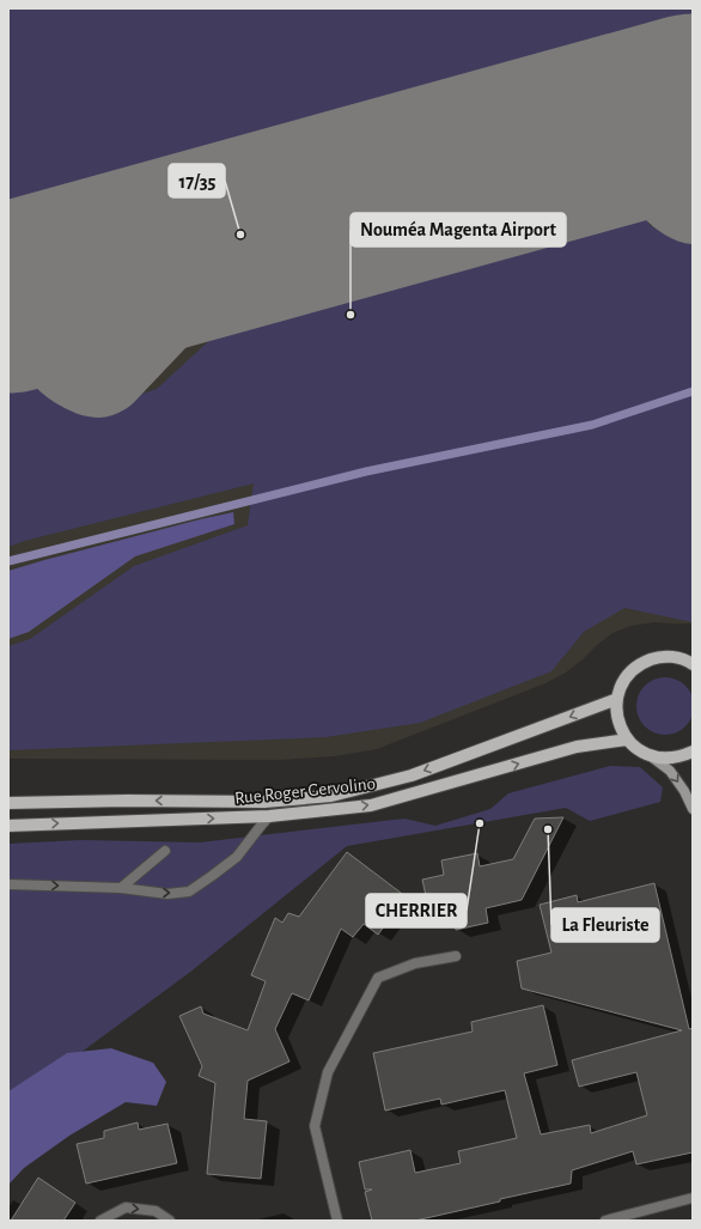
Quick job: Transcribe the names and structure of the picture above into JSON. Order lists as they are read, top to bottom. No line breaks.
{"streets":{"main road":["Rue Roger Gervolino"]},"places":["17/35","Nouméa Magenta Airport","CHERRIER","La Fleuriste"]}
